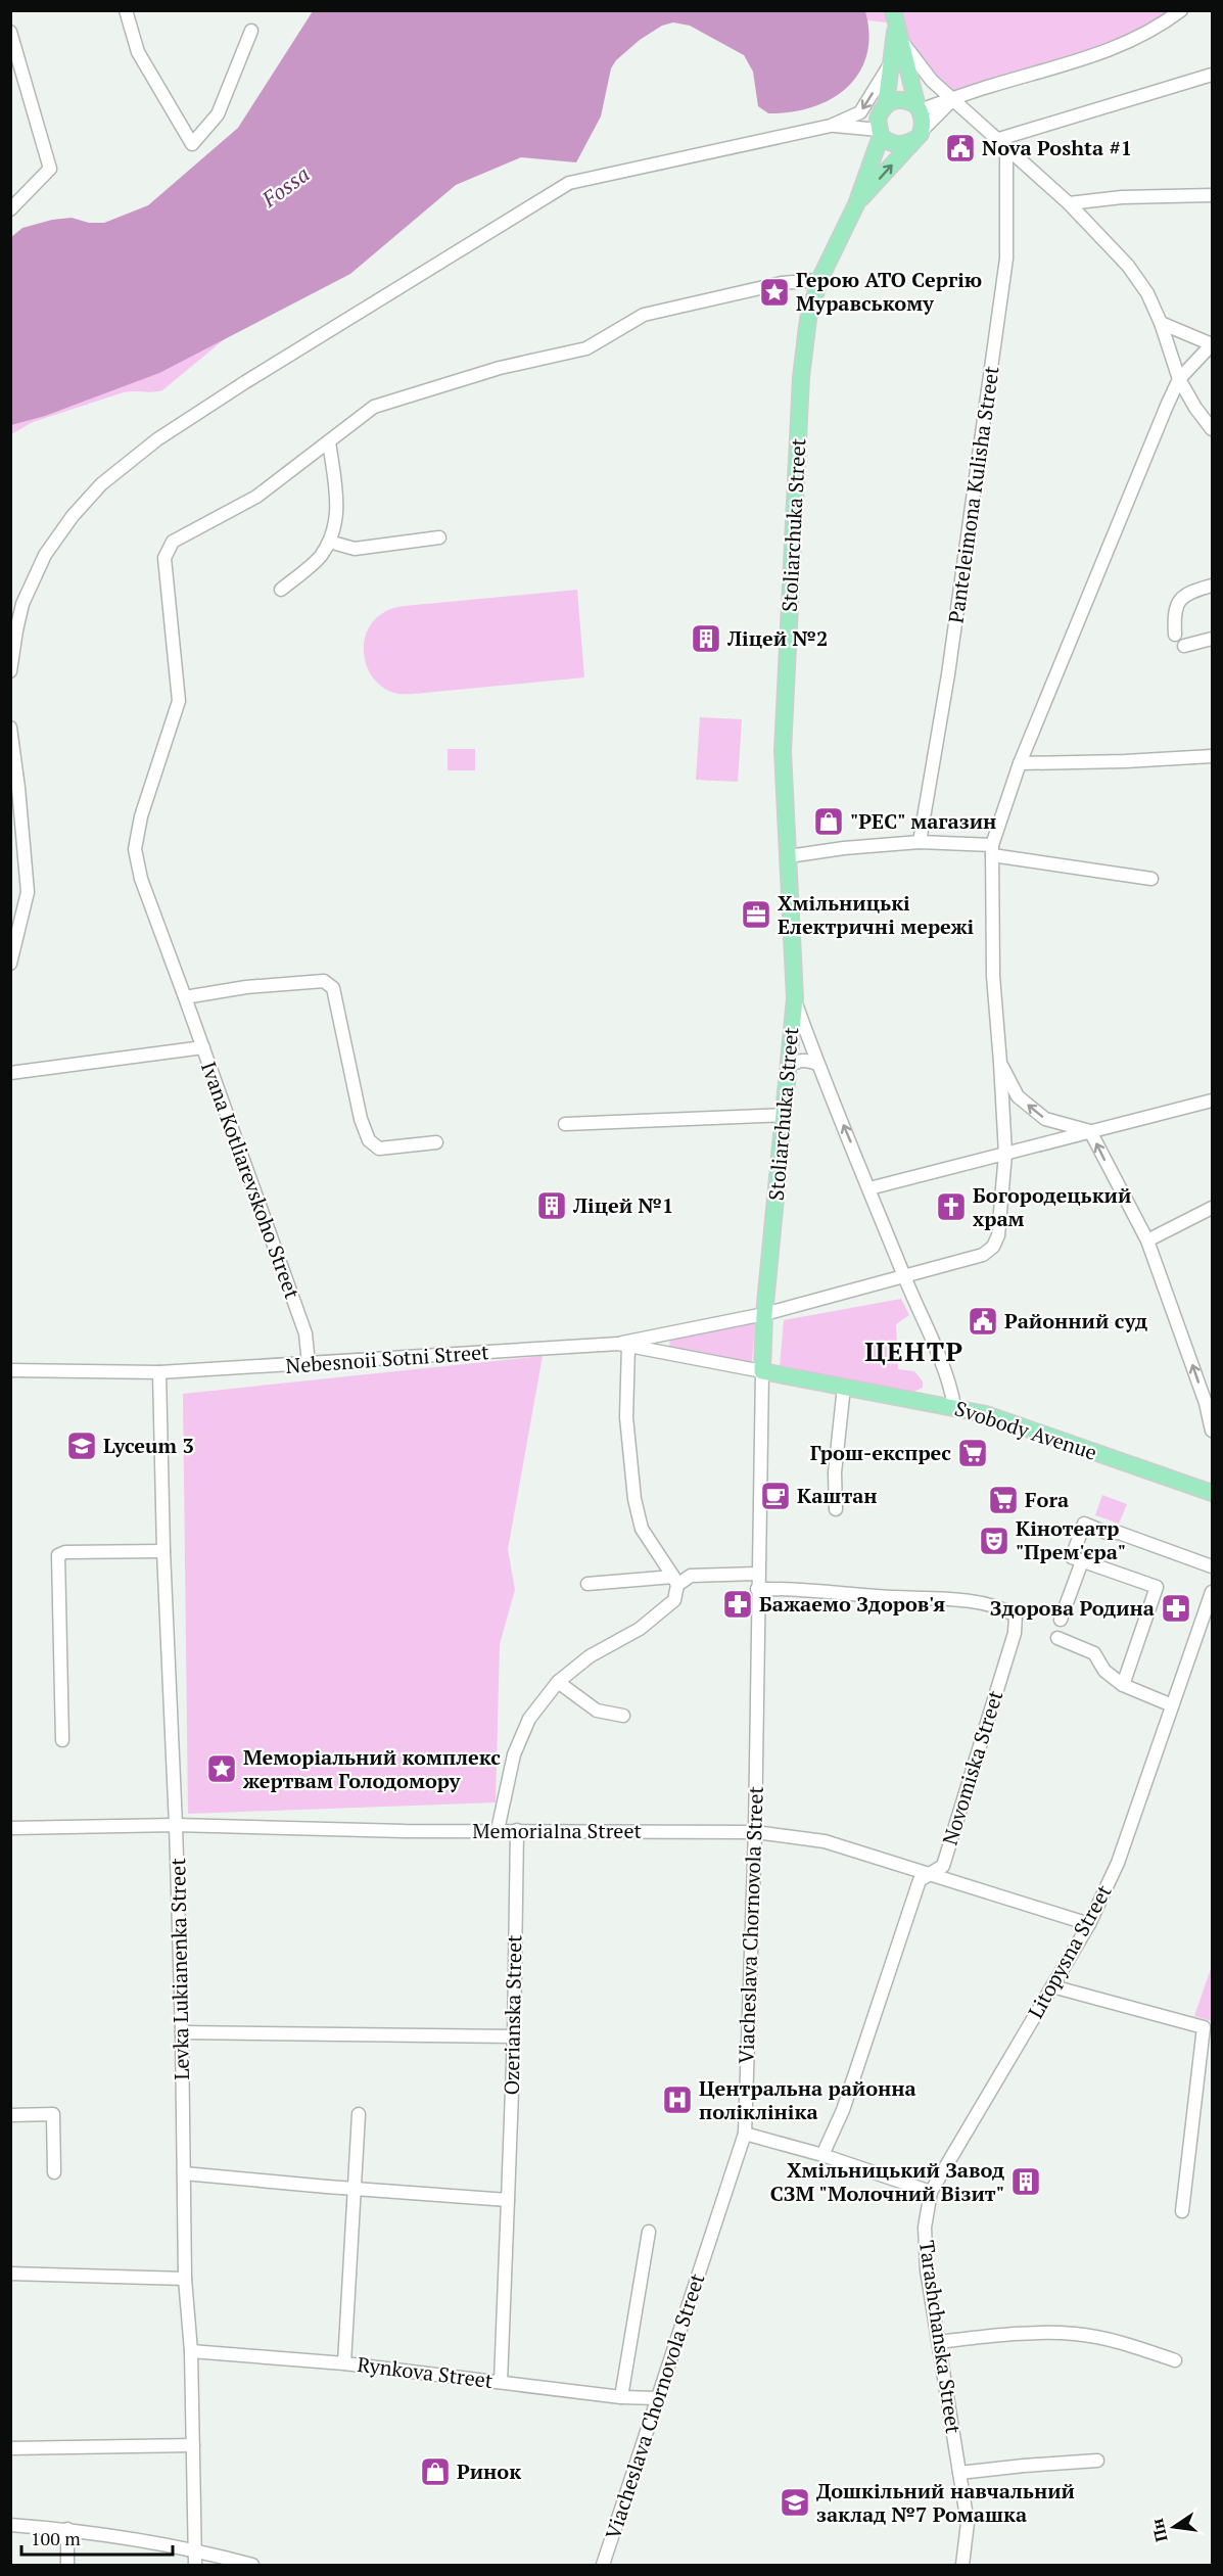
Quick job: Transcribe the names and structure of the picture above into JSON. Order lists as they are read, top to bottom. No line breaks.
{"streets":{"main road":["Stoliarchuka Street","Svobody Avenue"],"street":["Panteleimona Kulisha Street","Ivana Kotliarevskoho Street","Nebesnoii Sotni Street","Novomiska Street","Memorialna Street","Viacheslava Chornovola Street","Litopysna Street","Levka Lukianenka Street","Ozerianska Street","Tarashchanska Street","Rynkova Street"]},"crossings":[["Stoliarchuka Street","Ivana Kotliarevskoho Street"],["Stoliarchuka Street","Nebesnoii Sotni Street"],["Stoliarchuka Street","Svobody Avenue"],["Stoliarchuka Street","Viacheslava Chornovola Street"],["Ivana Kotliarevskoho Street","Nebesnoii Sotni Street"],["Nebesnoii Sotni Street","Svobody Avenue"],["Nebesnoii Sotni Street","Viacheslava Chornovola Street"],["Nebesnoii Sotni Street","Levka Lukianenka Street"],["Svobody Avenue","Viacheslava Chornovola Street"],["Novomiska Street","Memorialna Street"],["Novomiska Street","Viacheslava Chornovola Street"],["Memorialna Street","Viacheslava Chornovola Street"],["Memorialna Street","Litopysna Street"],["Memorialna Street","Levka Lukianenka Street"],["Memorialna Street","Ozerianska Street"],["Viacheslava Chornovola Street","Rynkova Street"],["Litopysna Street","Tarashchanska Street"],["Levka Lukianenka Street","Rynkova Street"],["Ozerianska Street","Rynkova Street"]],"districts":["ЦЕНТР"],"water":["Fossa"],"places":{"public building":["Nova Poshta #1","Районний суд"],"place":["Герою АТО Сергію Муравському","Меморіальний комплекс жертвам Голодомору"],"building":["Ліцей №2","Ліцей №1","Хмільницький Завод СЗМ \"Молочний Візит\""],"shop":["\"РЕС\" магазин","Ринок"],"office":["Хмільницькі Електричні мережі"],"church":["Богородецький храм"],"school or university":["Lyceum 3","Дошкільний навчальний заклад №7 Ромашка"],"supermarket":["Грош-експрес","Fora"],"cafe":["Каштан"],"theatre":["Кінотеатр \"Прем'єра\""],"pharmacy":["Бажаемо Здоров'я","Здорова Родина"],"hospital":["Центральна районна поліклініка"]},"scale_bar":"100 m","north":"left"}
